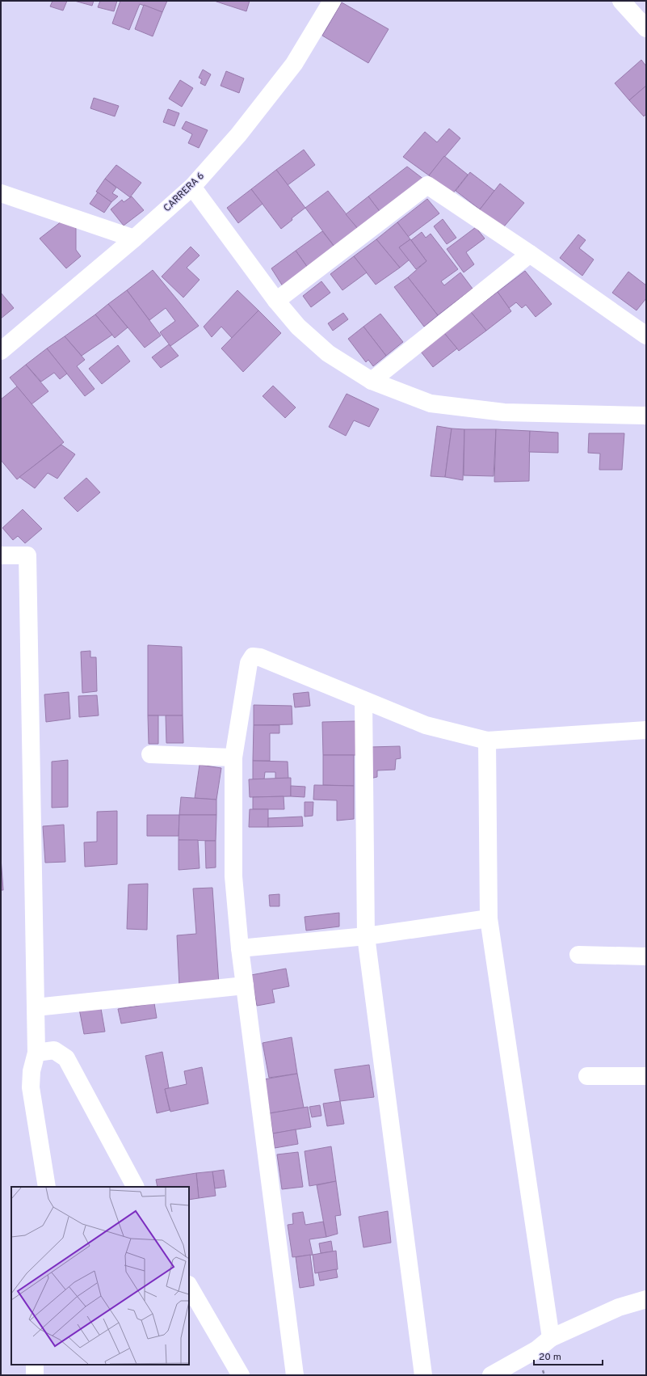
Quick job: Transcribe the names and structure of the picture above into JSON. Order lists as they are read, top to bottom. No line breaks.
{"streets":{"street":["CARRERA 6"]},"scale_bar":"20 m"}
